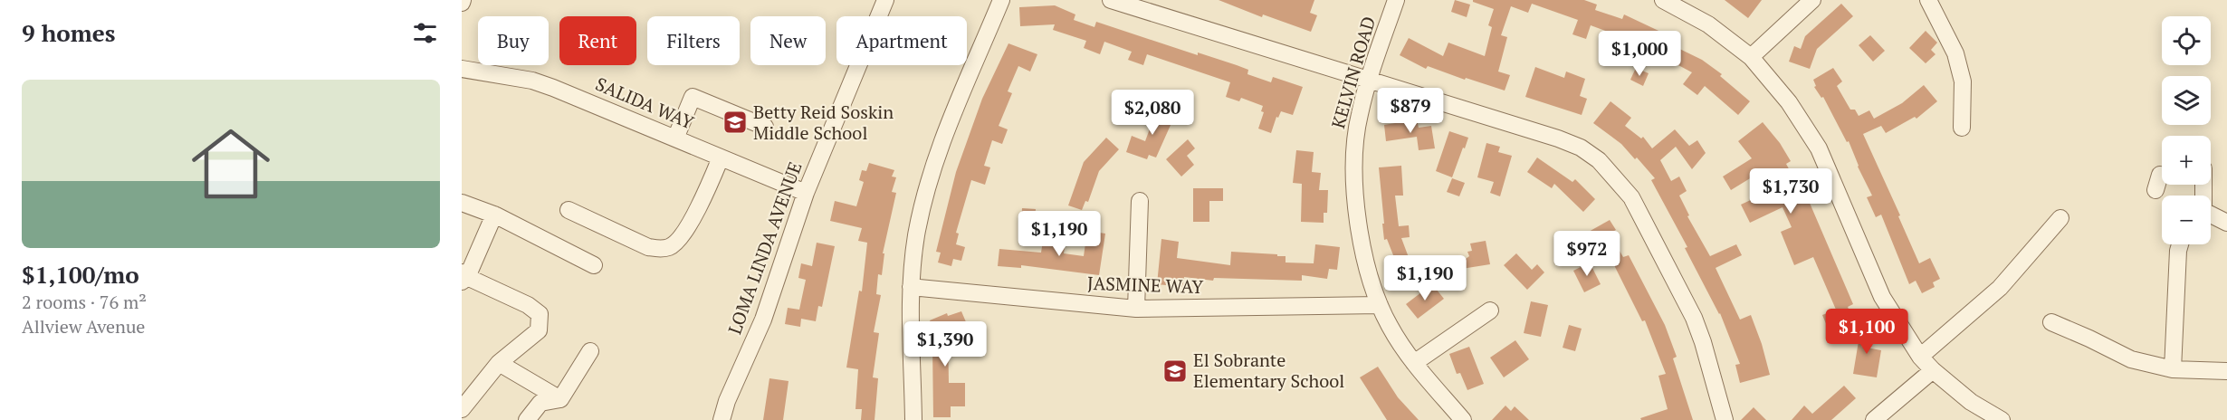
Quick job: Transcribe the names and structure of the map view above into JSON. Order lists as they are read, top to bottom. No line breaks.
{"streets":{"street":["KELVIN ROAD","SALIDA WAY","LOMA LINDA AVENUE","JASMINE WAY"]},"crossings":[["KELVIN ROAD","JASMINE WAY"],["SALIDA WAY","LOMA LINDA AVENUE"]],"places":{"school or university":["Betty Reid Soskin Middle School","El Sobrante Elementary School"]},"page":{"heading":"9 homes","map_buttons":["+","−"],"chip":["Buy","Rent","Filters","New","Apartment"],"price":["$1,000","$879","$2,080","$1,730","$1,190","$972","$1,190","$1,100","$1,390"],"list":[{"name":"$1,100/mo","note":"2 rooms · 76 m² · Allview Avenue"}]}}
